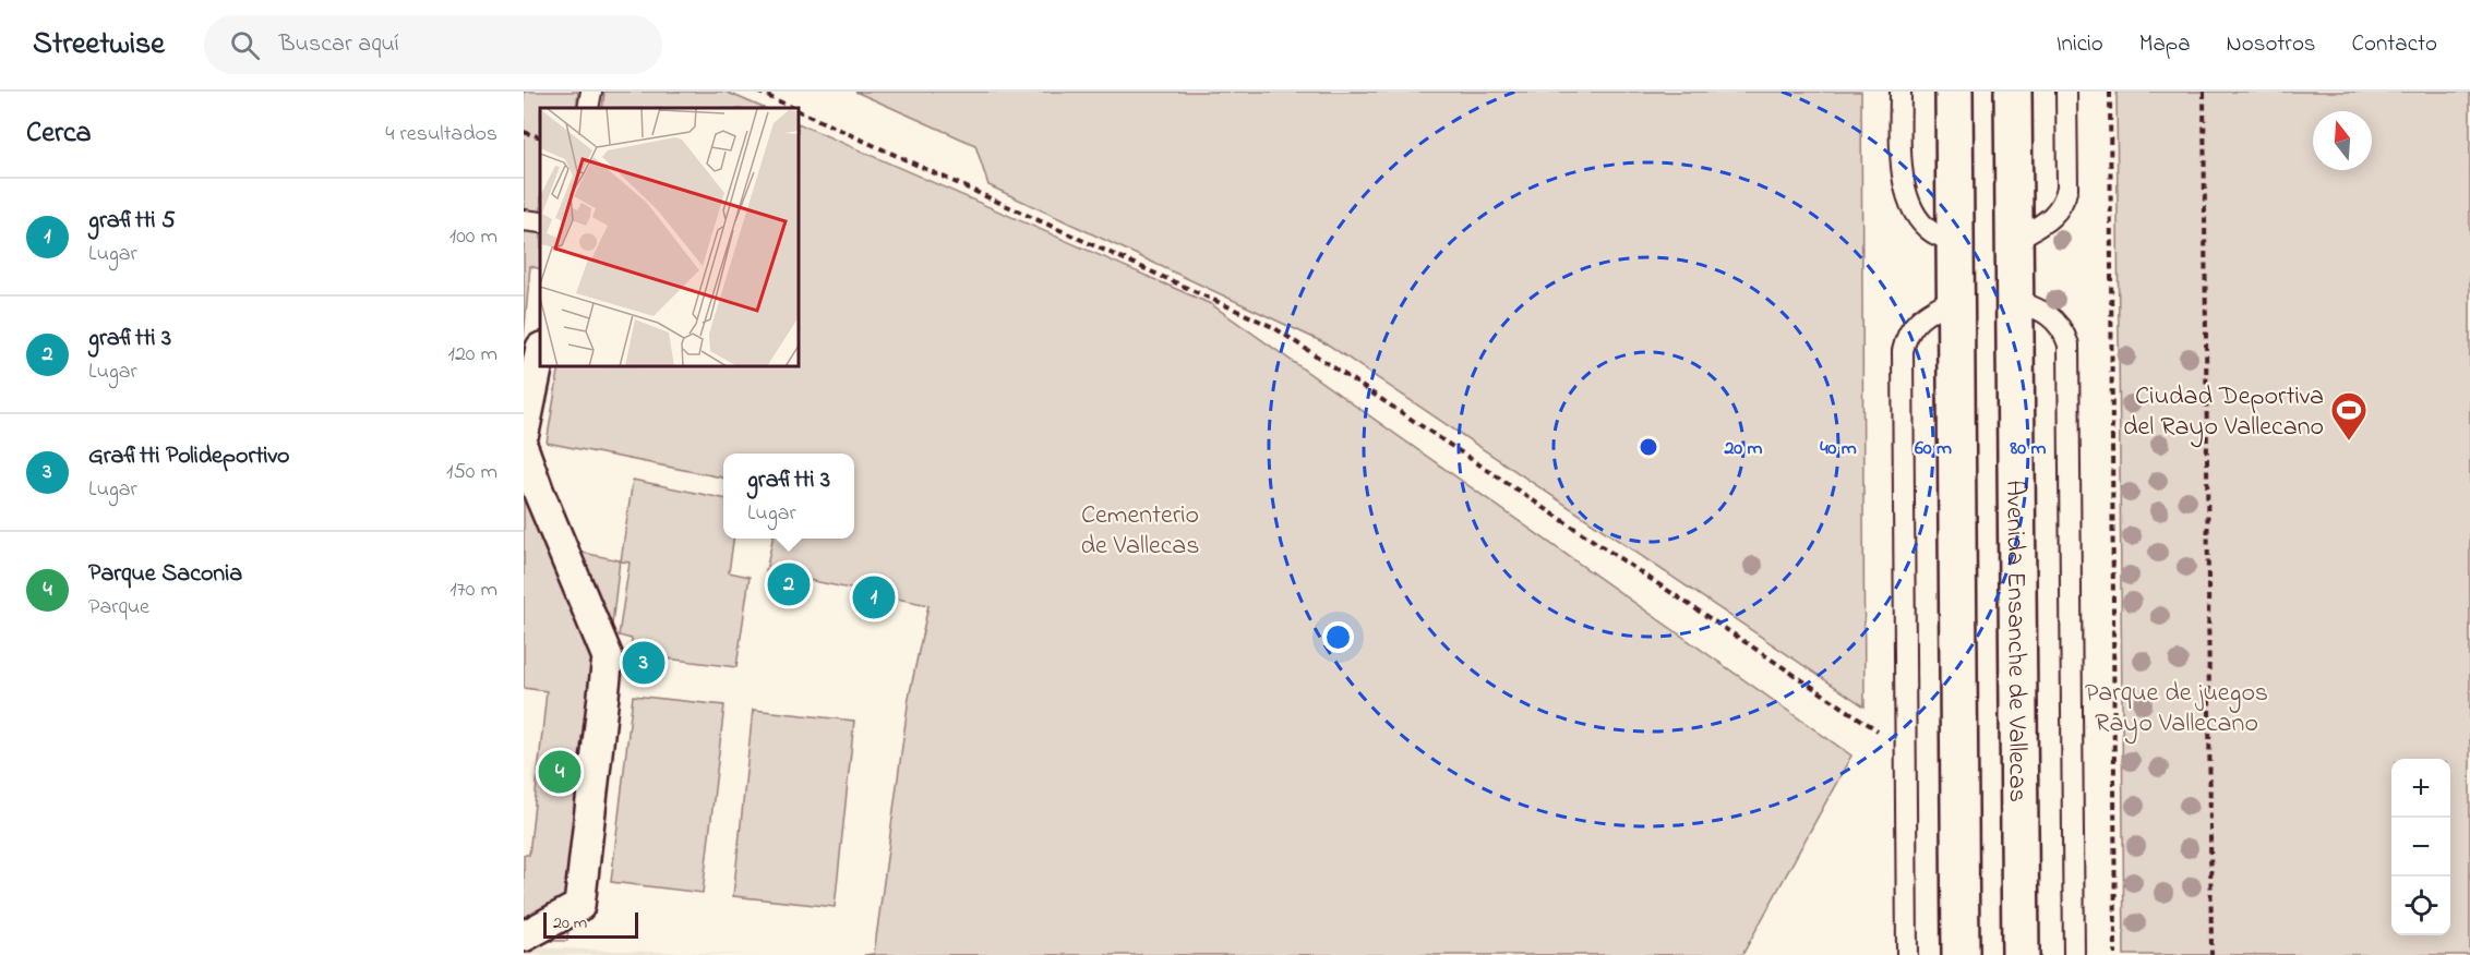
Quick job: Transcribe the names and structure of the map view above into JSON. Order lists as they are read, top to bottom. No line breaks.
{"streets":{"main road":["Avenida Ensanche de Vallecas"]},"parks":["Cementerio de Vallecas","Parque de juegos Rayo Vallecano"],"places":{"sports":["Ciudad Deportiva del Rayo Vallecano"]},"scale_bar":"20 m","north":"top","page":{"header":"Streetwise","search":"Buscar aquí","nav":["Inicio","Mapa","Nosotros","Contacto"],"heading":["Cerca","4 resultados"],"list":[{"mark":"1","name":"grafitti 5","note":"Lugar","value":"100 m"},{"mark":"2","name":"grafitti 3","note":"Lugar","value":"120 m"},{"mark":"3","name":"Grafitti Polideportivo","note":"Lugar","value":"150 m"},{"mark":"4","name":"Parque Saconia","note":"Parque","value":"170 m"}],"popup":["grafitti 3","Lugar"],"pins":["2","1","3","4"],"map_buttons":["+","−"],"scale":"20 m"},"rings":["20 m","40 m","60 m","80 m"]}
